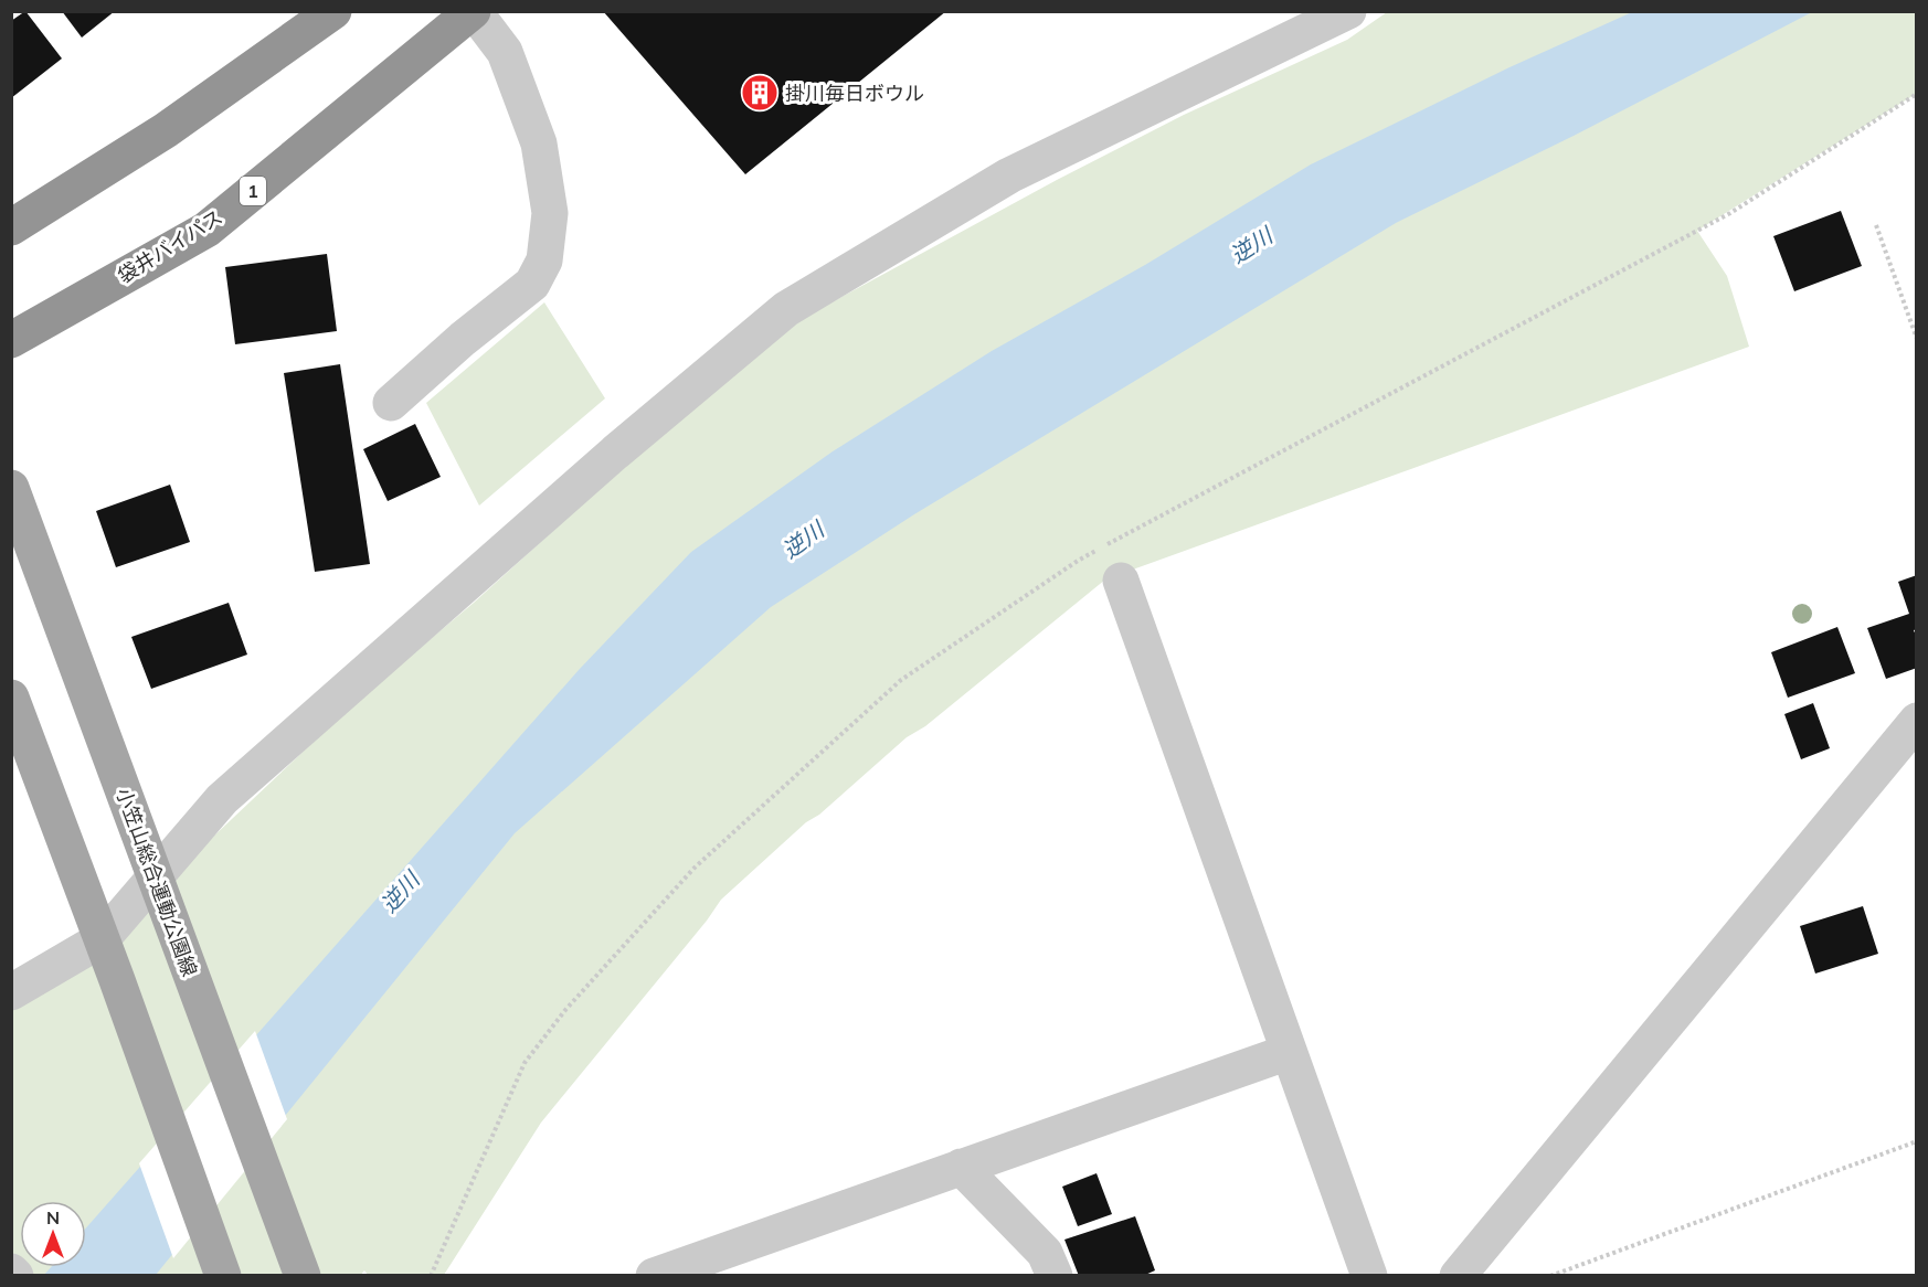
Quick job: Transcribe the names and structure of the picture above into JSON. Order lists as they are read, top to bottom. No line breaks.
{"streets":{"highway":["1","袋井バイパス"],"main road":["小笠山総合運動公園線"]},"water":["逆川"],"places":{"building":["掛川毎日ボウル"]},"north":"top"}
